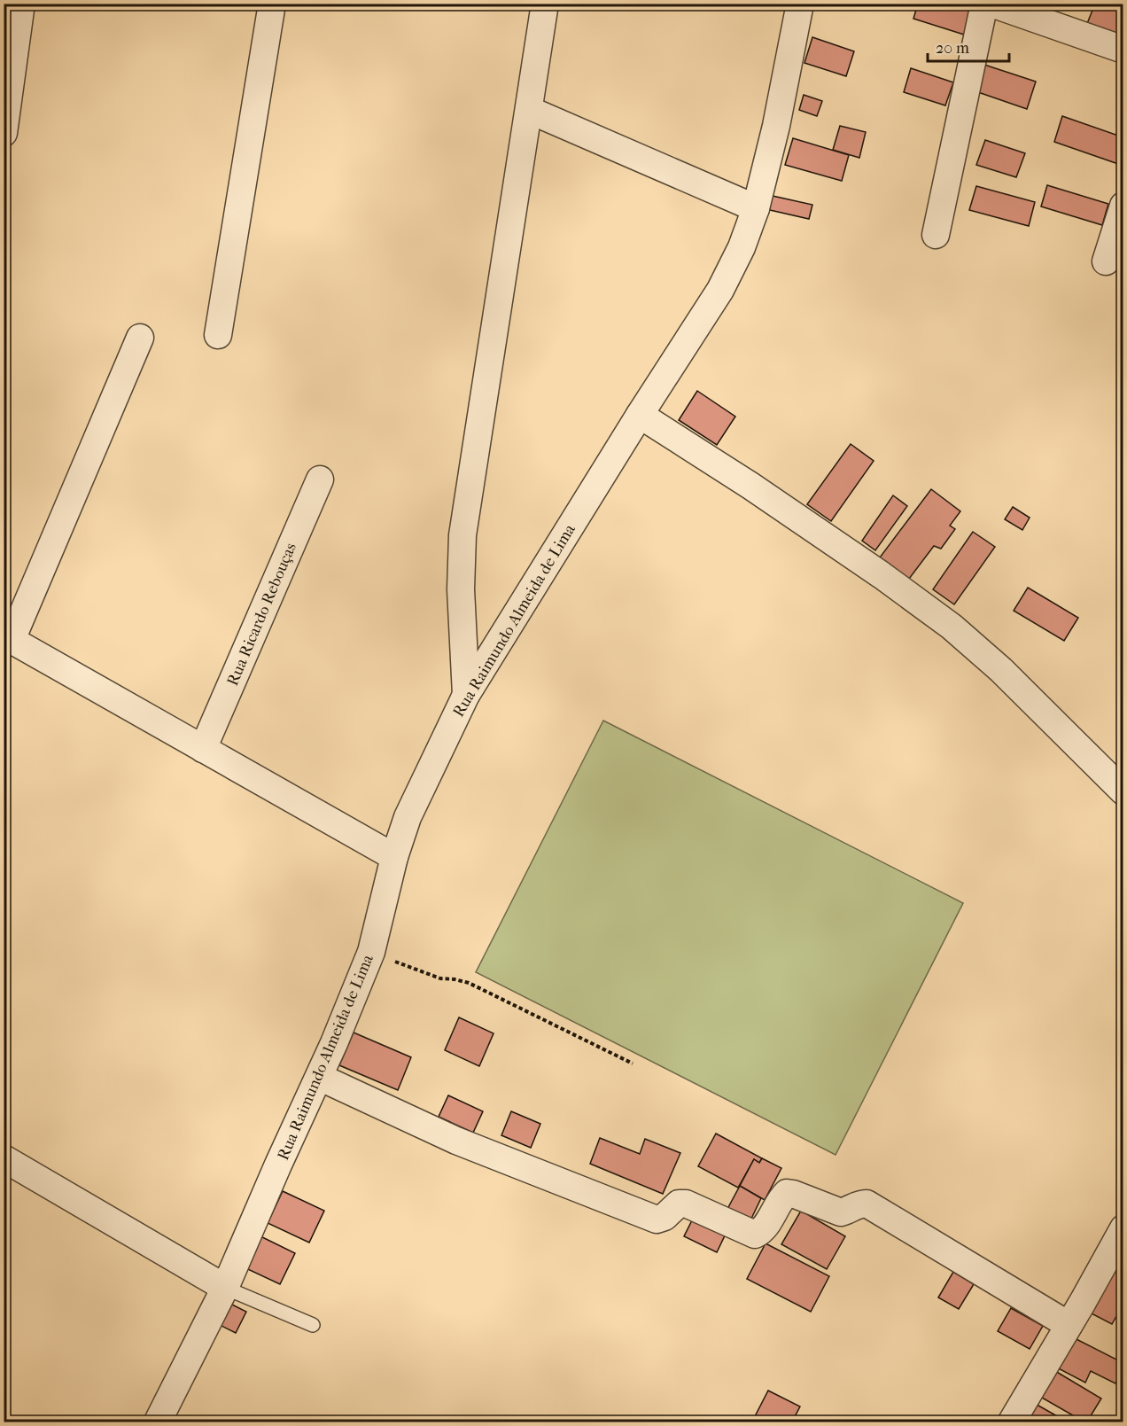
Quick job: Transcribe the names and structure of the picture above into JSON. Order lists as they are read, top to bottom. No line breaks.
{"streets":{"street":["Rua Ricardo Rebouças","Rua Raimundo Almeida de Lima"]},"scale_bar":"20 m"}
